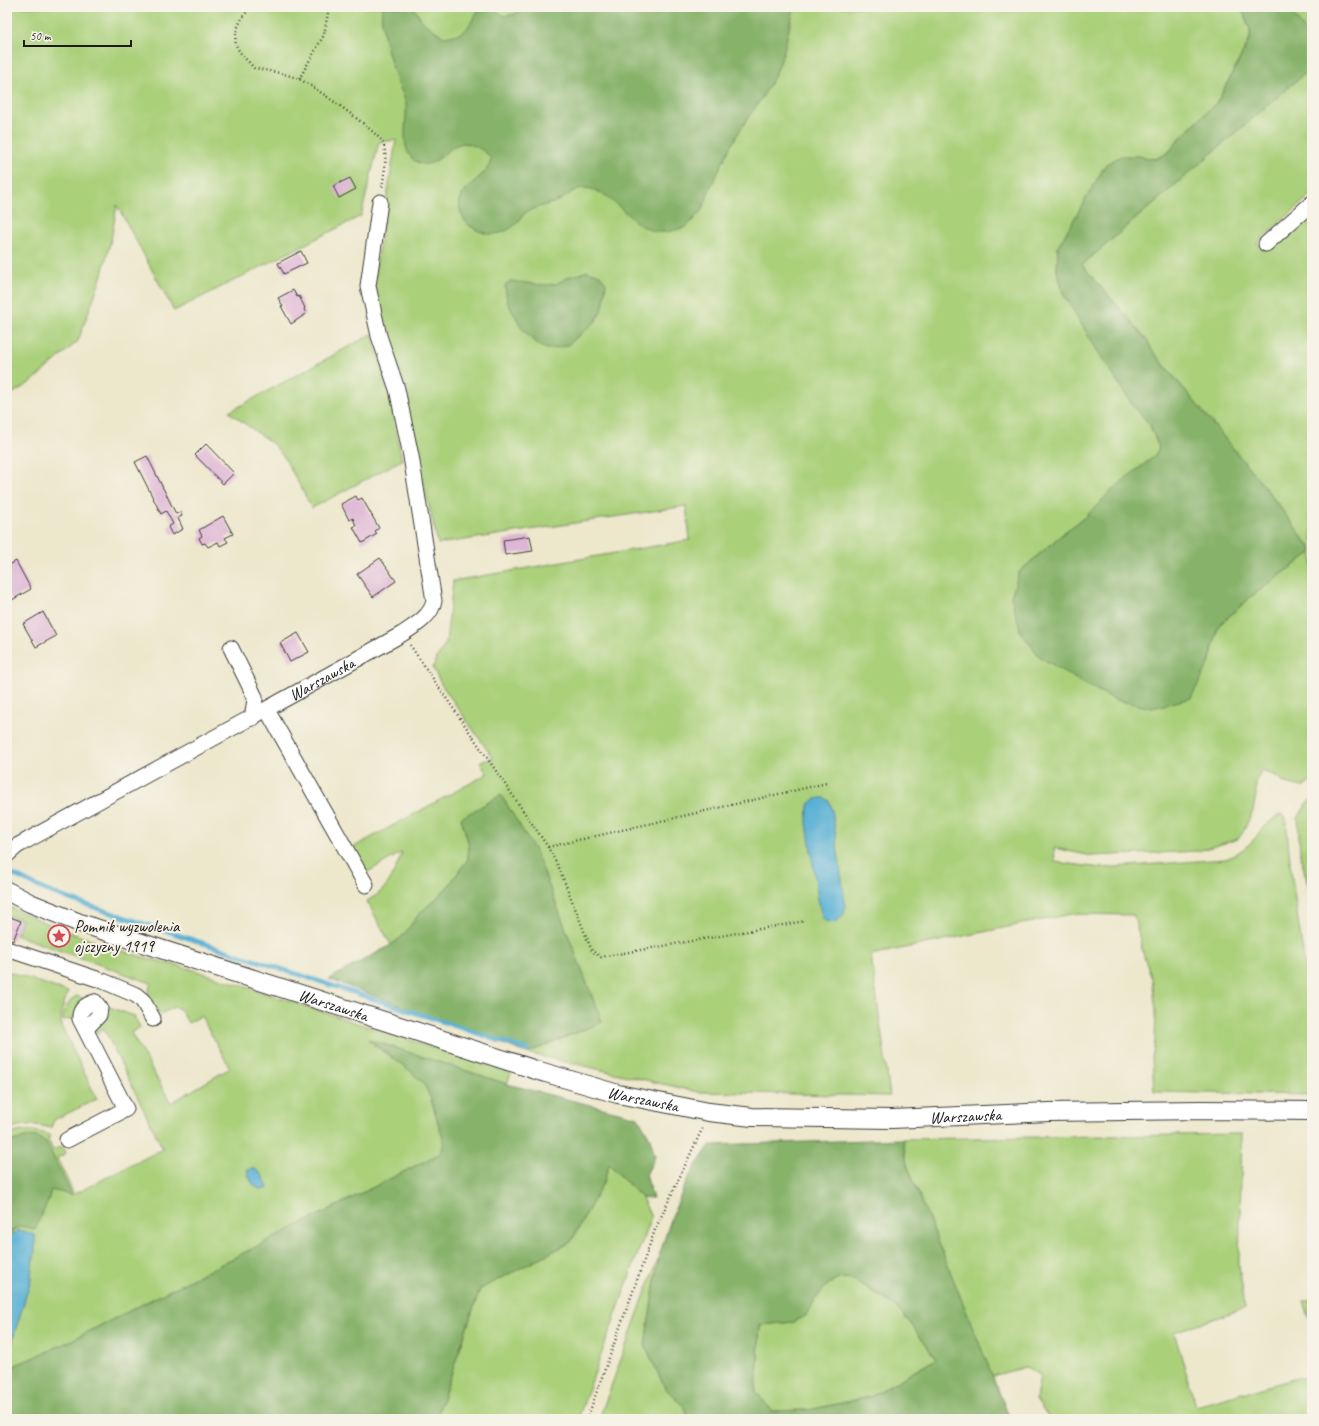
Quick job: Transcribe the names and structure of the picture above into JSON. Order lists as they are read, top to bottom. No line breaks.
{"streets":{"main road":["Warszawska"]},"places":{"place":["Pomnik wyzwolenia ojczyzny 1919"]},"scale_bar":"50 m"}
